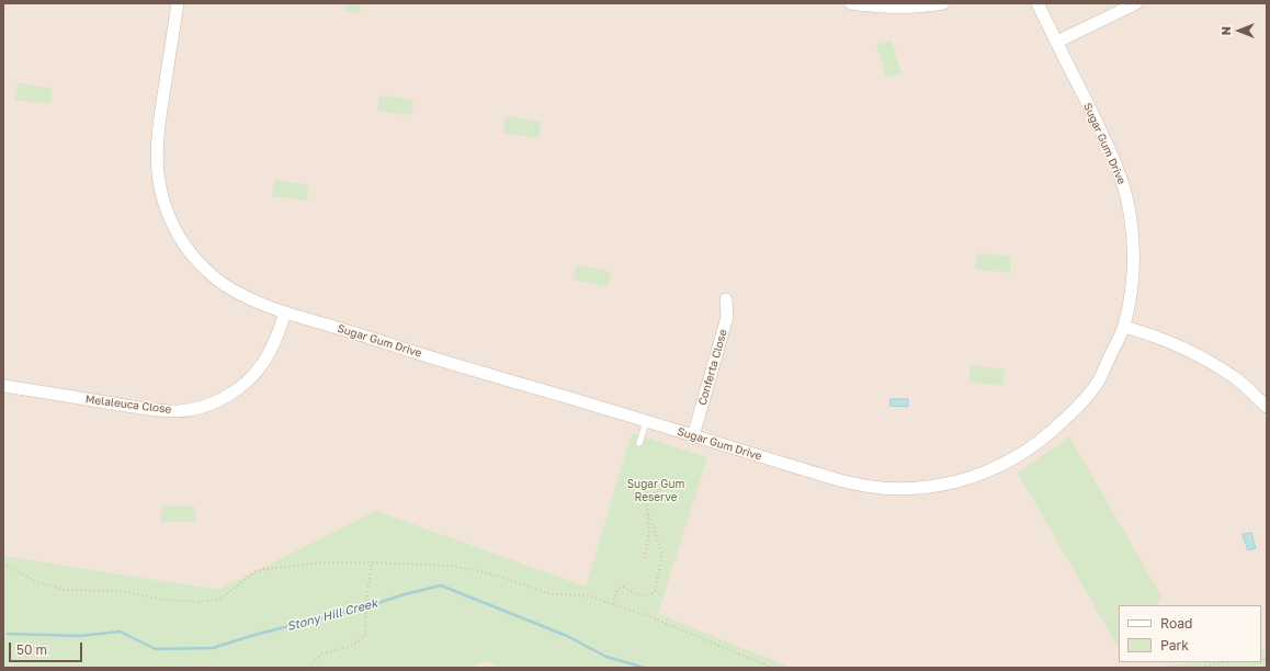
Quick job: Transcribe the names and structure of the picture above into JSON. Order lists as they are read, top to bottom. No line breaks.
{"streets":{"street":["Sugar Gum Drive","Conferta Close","Melaleuca Close"]},"crossings":[["Sugar Gum Drive","Conferta Close"],["Sugar Gum Drive","Melaleuca Close"]],"water":["Stony Hill Creek"],"parks":["Sugar Gum Reserve"],"legend":["Road","Park"],"scale_bar":"50 m","north":"left"}
